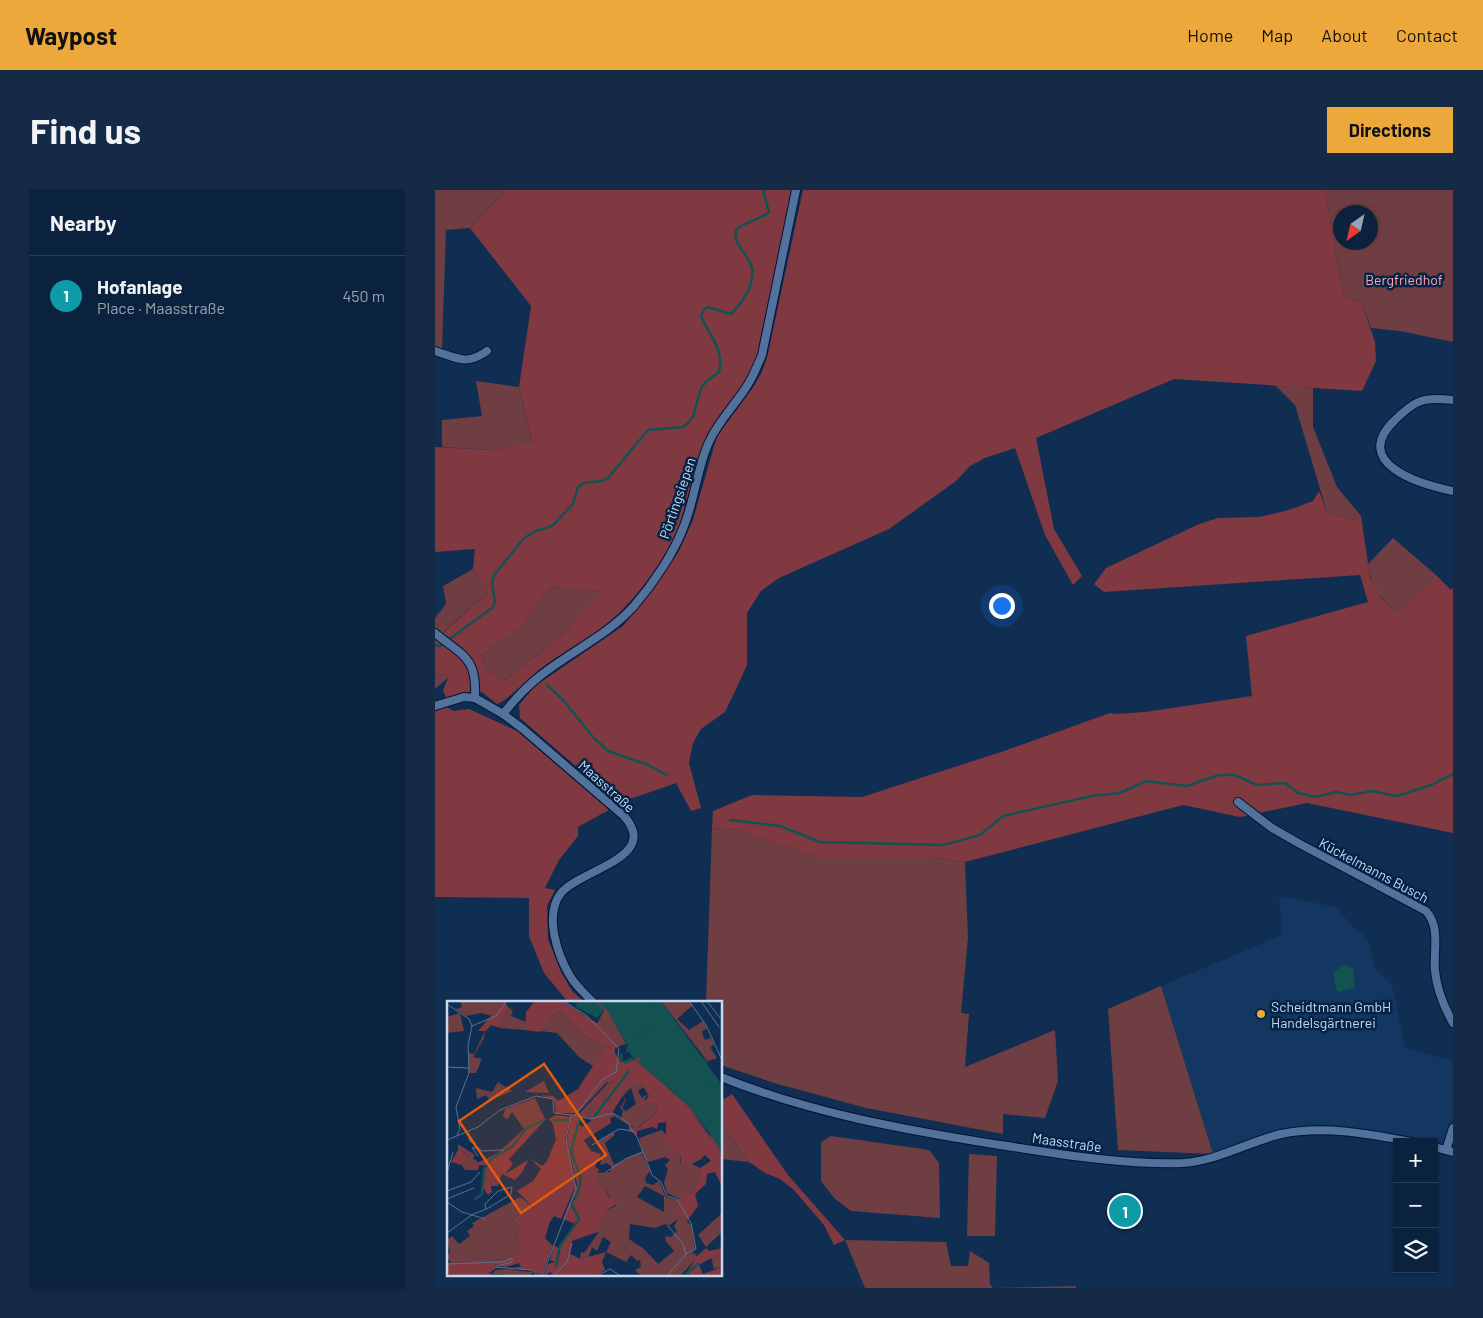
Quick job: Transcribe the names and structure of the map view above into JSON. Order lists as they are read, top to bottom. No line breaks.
{"streets":{"street":["Pörtingsiepen","Maasstraße","Kückelmanns Busch"]},"crossings":[["Pörtingsiepen","Maasstraße"]],"parks":["Bergfriedhof"],"places":["Scheidtmann GmbH Handelsgärtnerei"],"north":"bottom left","page":{"header":"Waypost","nav":["Home","Map","About","Contact"],"buttons":"Directions","title":"Find us","heading":"Nearby","list":[{"mark":"1","name":"Hofanlage","note":"Place · Maasstraße","value":"450 m"}],"map_buttons":["+","−"],"pins":"1"}}
